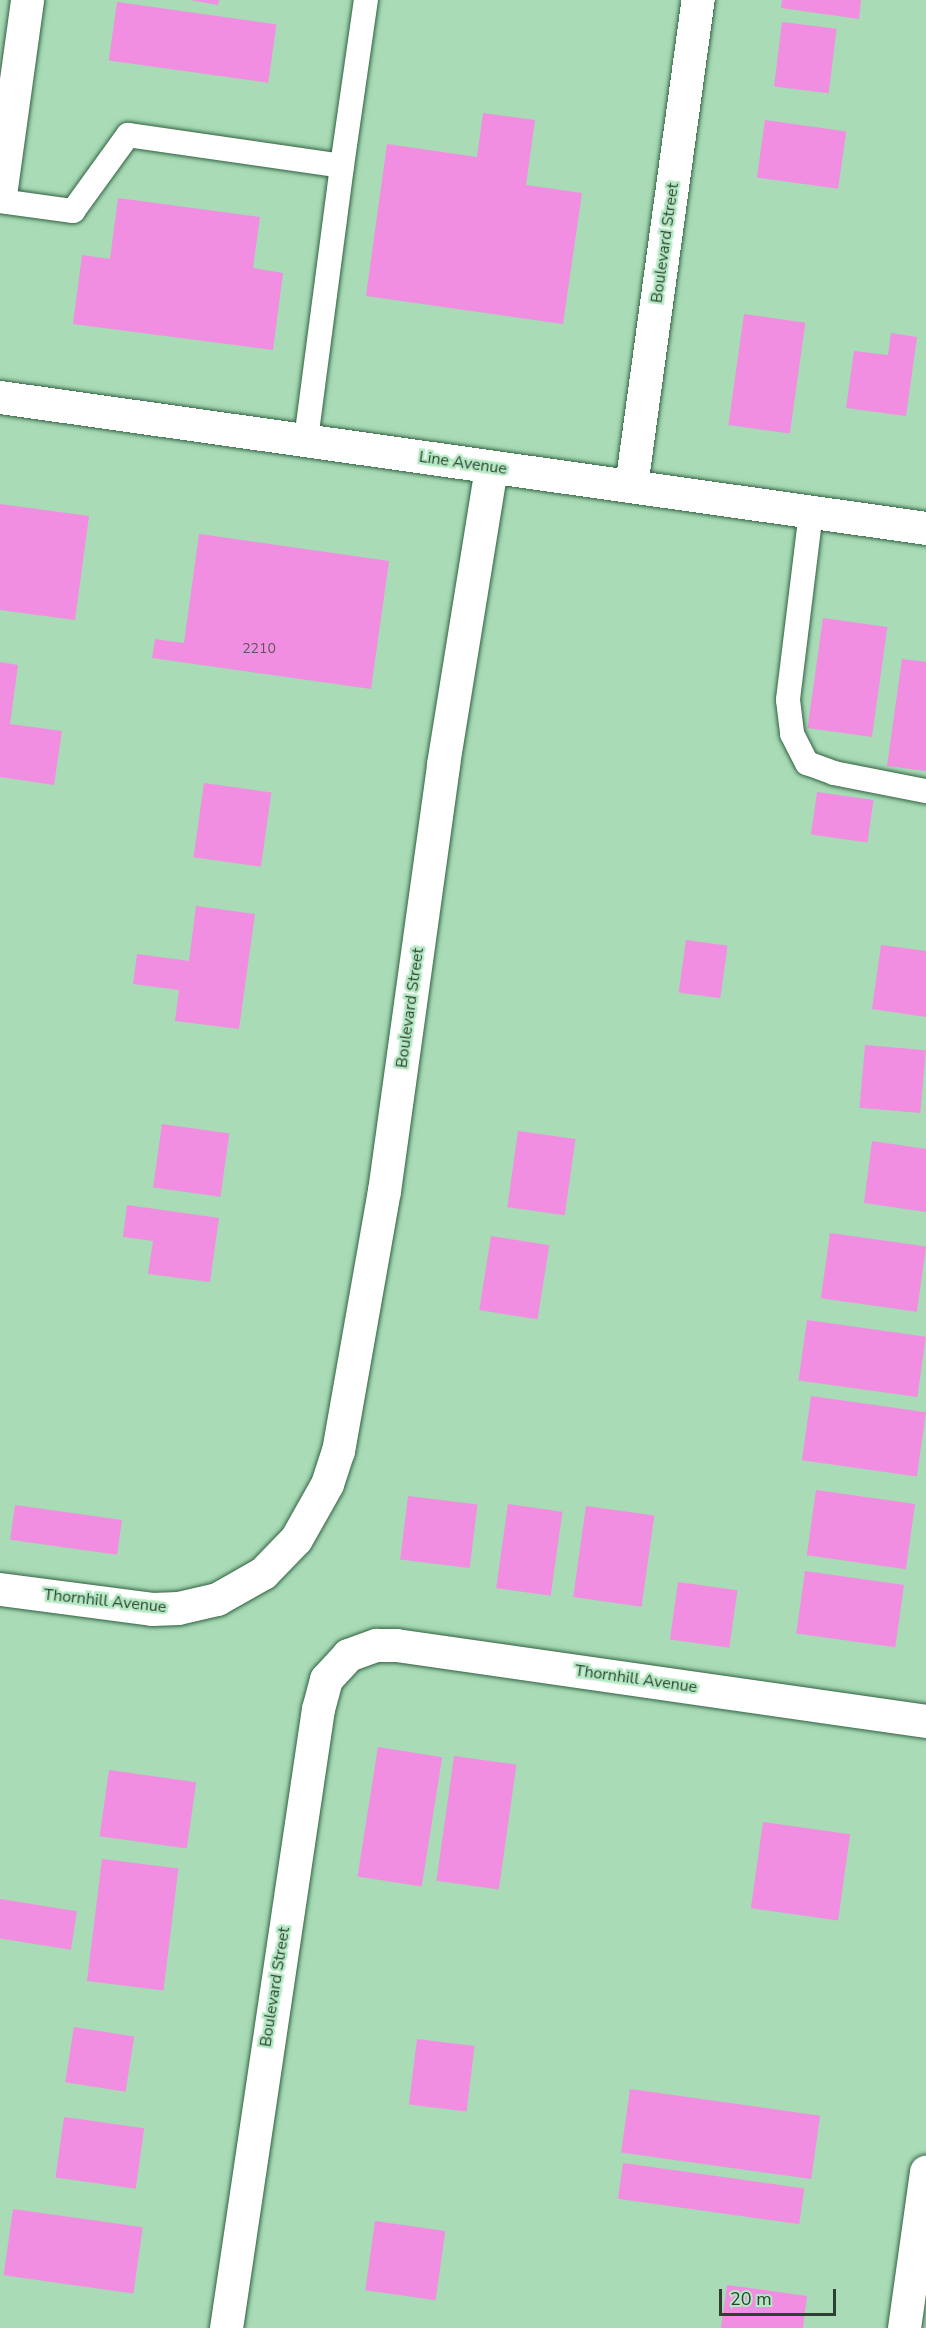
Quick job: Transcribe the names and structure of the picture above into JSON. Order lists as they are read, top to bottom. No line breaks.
{"streets":{"street":["Boulevard Street","Line Avenue","Thornhill Avenue"]},"crossings":[["Boulevard Street","Line Avenue"],["Boulevard Street","Thornhill Avenue"]],"house_numbers":["2210"],"scale_bar":"20 m"}
